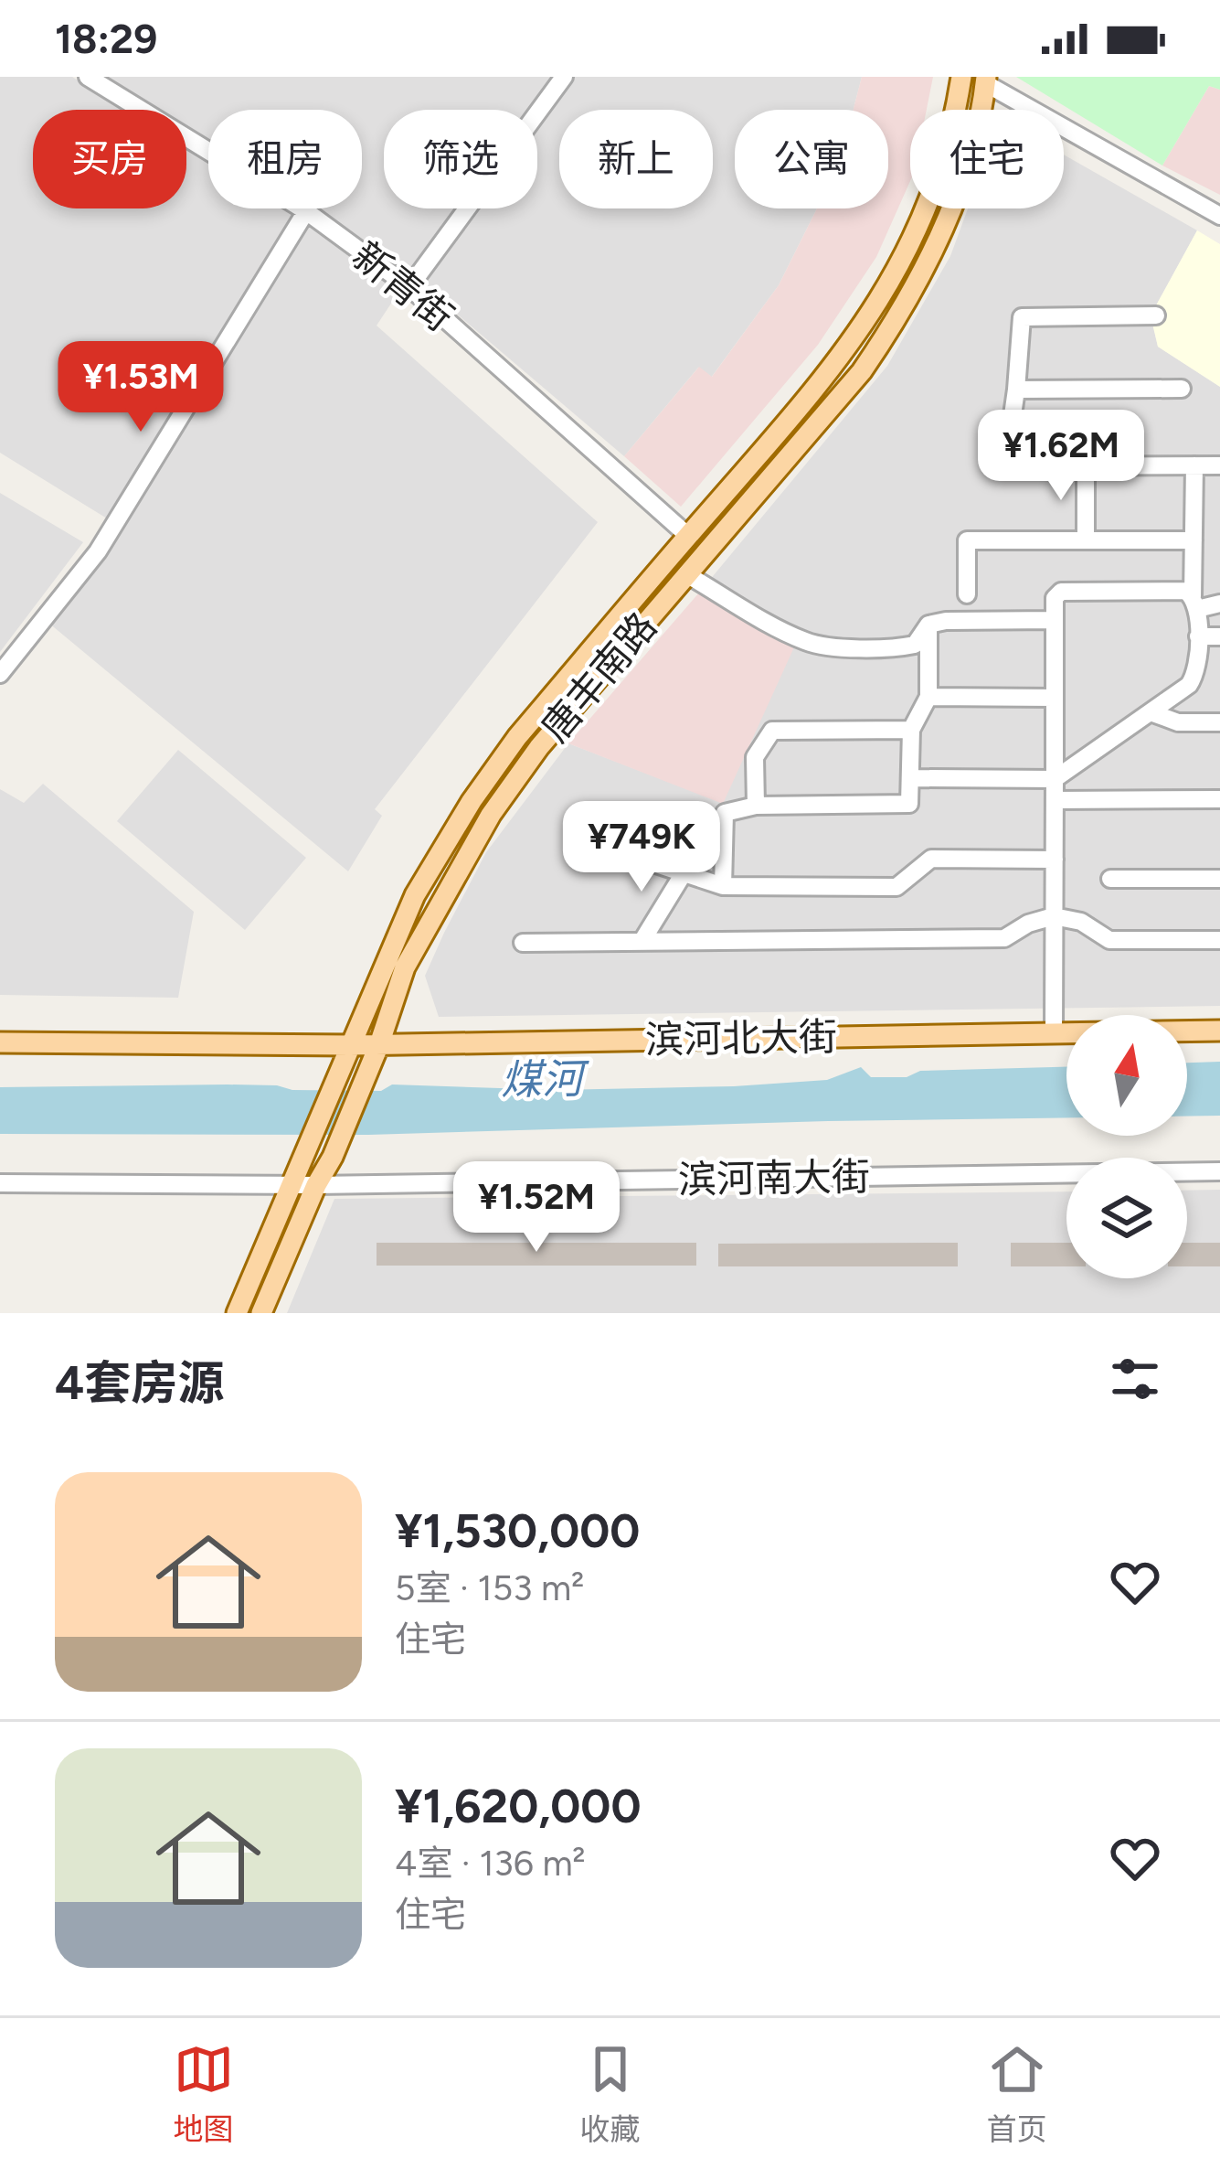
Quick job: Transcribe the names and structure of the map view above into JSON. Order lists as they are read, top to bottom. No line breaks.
{"streets":{"main road":["唐丰南路","滨河北大街"],"street":["新青街","滨河南大街"]},"crossings":[["新青街","唐丰南路"],["唐丰南路","滨河北大街"],["唐丰南路","滨河南大街"]],"water":["煤河"],"north":"top","page":{"status":"18:29","chip":["买房","租房","筛选","新上","公寓","住宅"],"price":["¥1.53M","¥1.62M","¥749K","¥1.52M"],"heading":"4套房源","list":[{"name":"¥1,530,000","note":"5室 · 153 m² · 住宅"},{"name":"¥1,620,000","note":"4室 · 136 m² · 住宅"}],"tabs":["地图","收藏","首页"]}}
